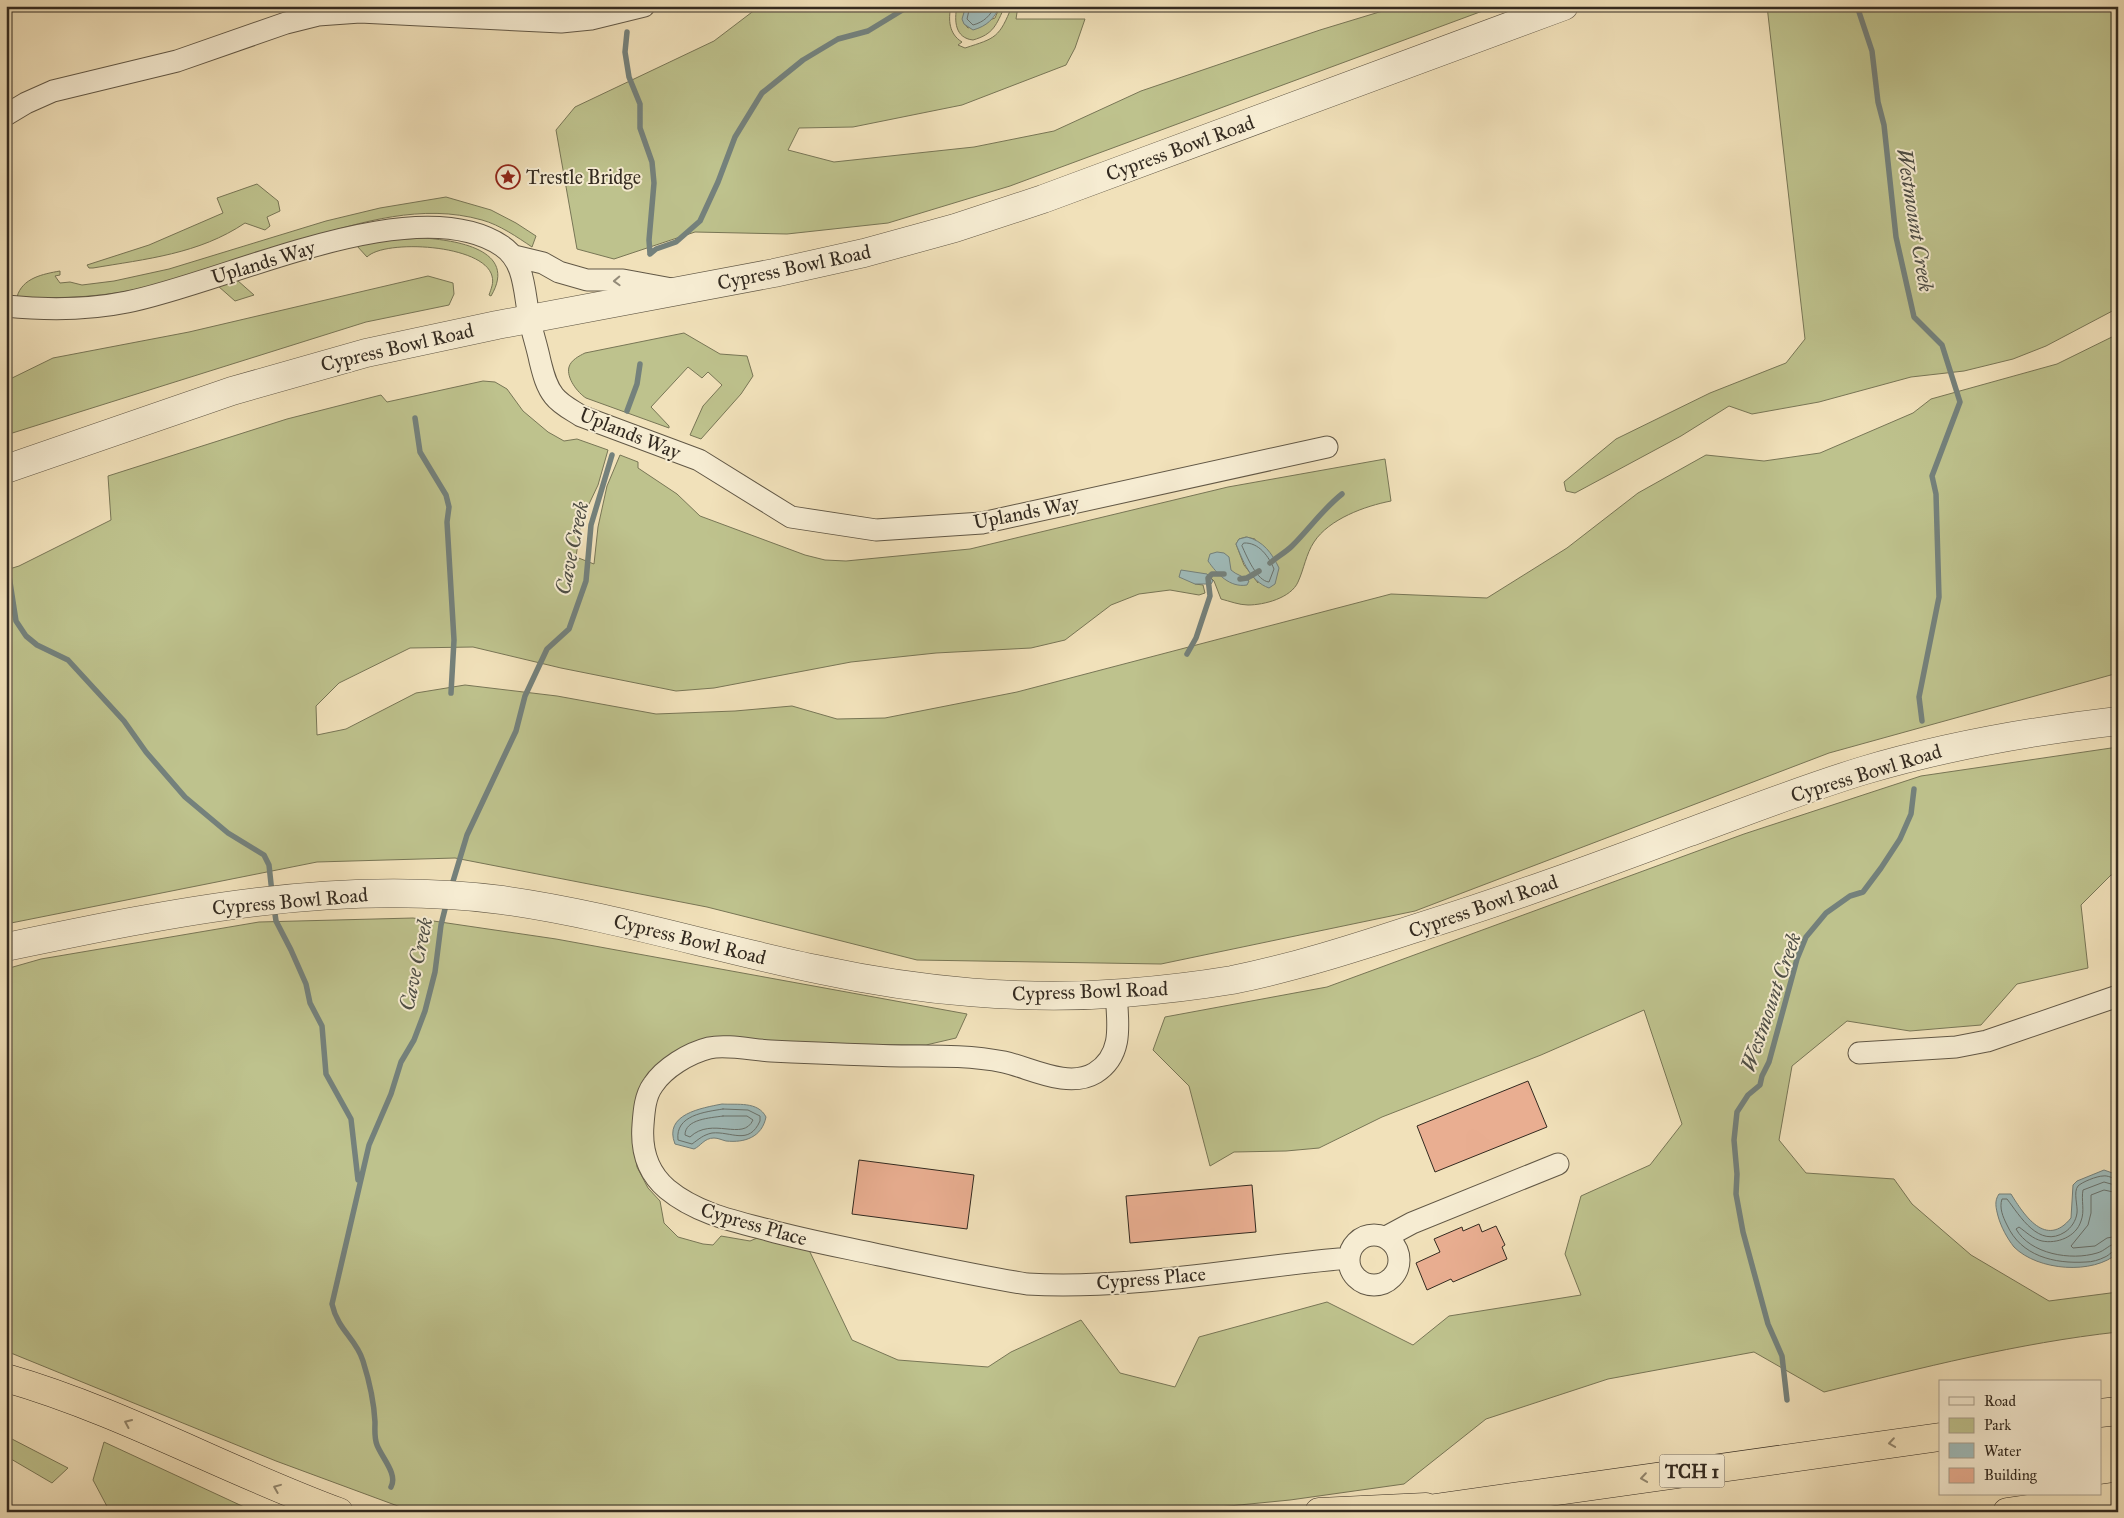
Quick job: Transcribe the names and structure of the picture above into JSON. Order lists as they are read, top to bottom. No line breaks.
{"streets":{"highway":["TCH 1"],"street":["Cypress Bowl Road","Uplands Way","Cypress Place"]},"crossings":[["Cypress Bowl Road","Uplands Way"],["Cypress Bowl Road","Cypress Place"]],"water":["Westmount Creek","Cave Creek"],"places":{"place":["Trestle Bridge"]},"legend":["Road","Park","Water","Building"]}
